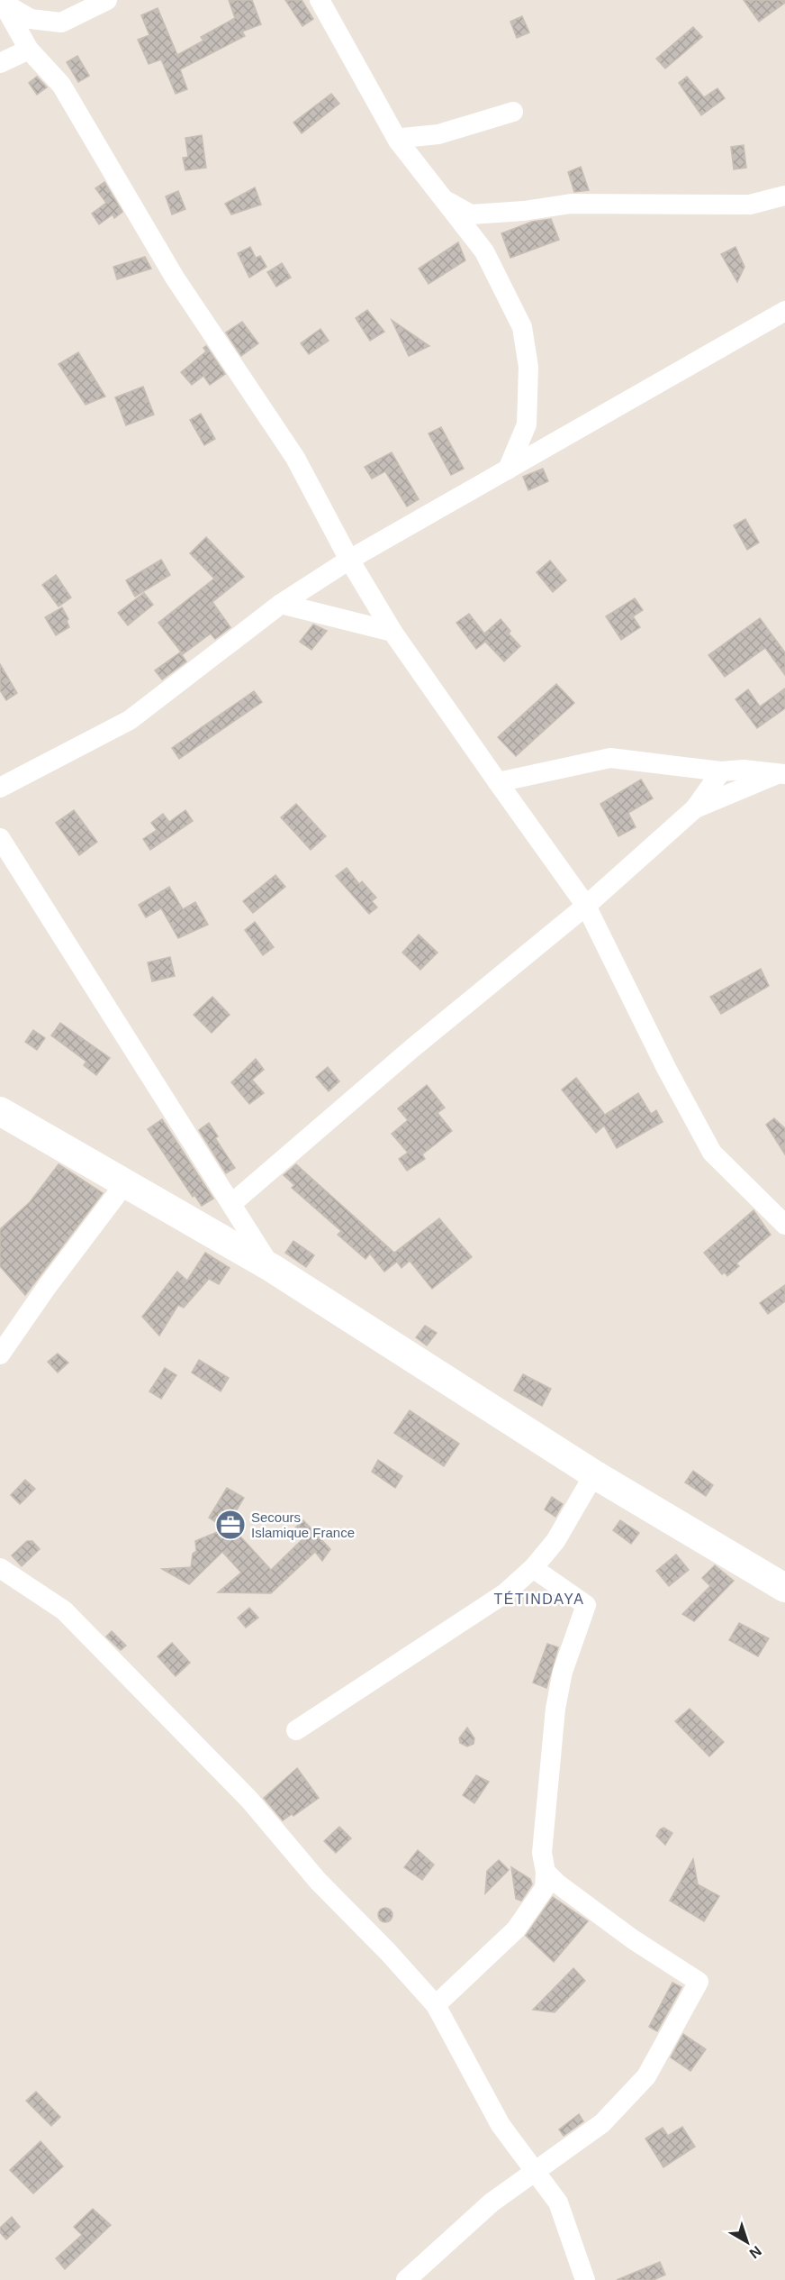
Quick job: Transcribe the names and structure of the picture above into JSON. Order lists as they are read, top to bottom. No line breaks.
{"districts":["TÉTINDAYA"],"places":{"office":["Secours Islamique France"]},"north":"bottom right"}
